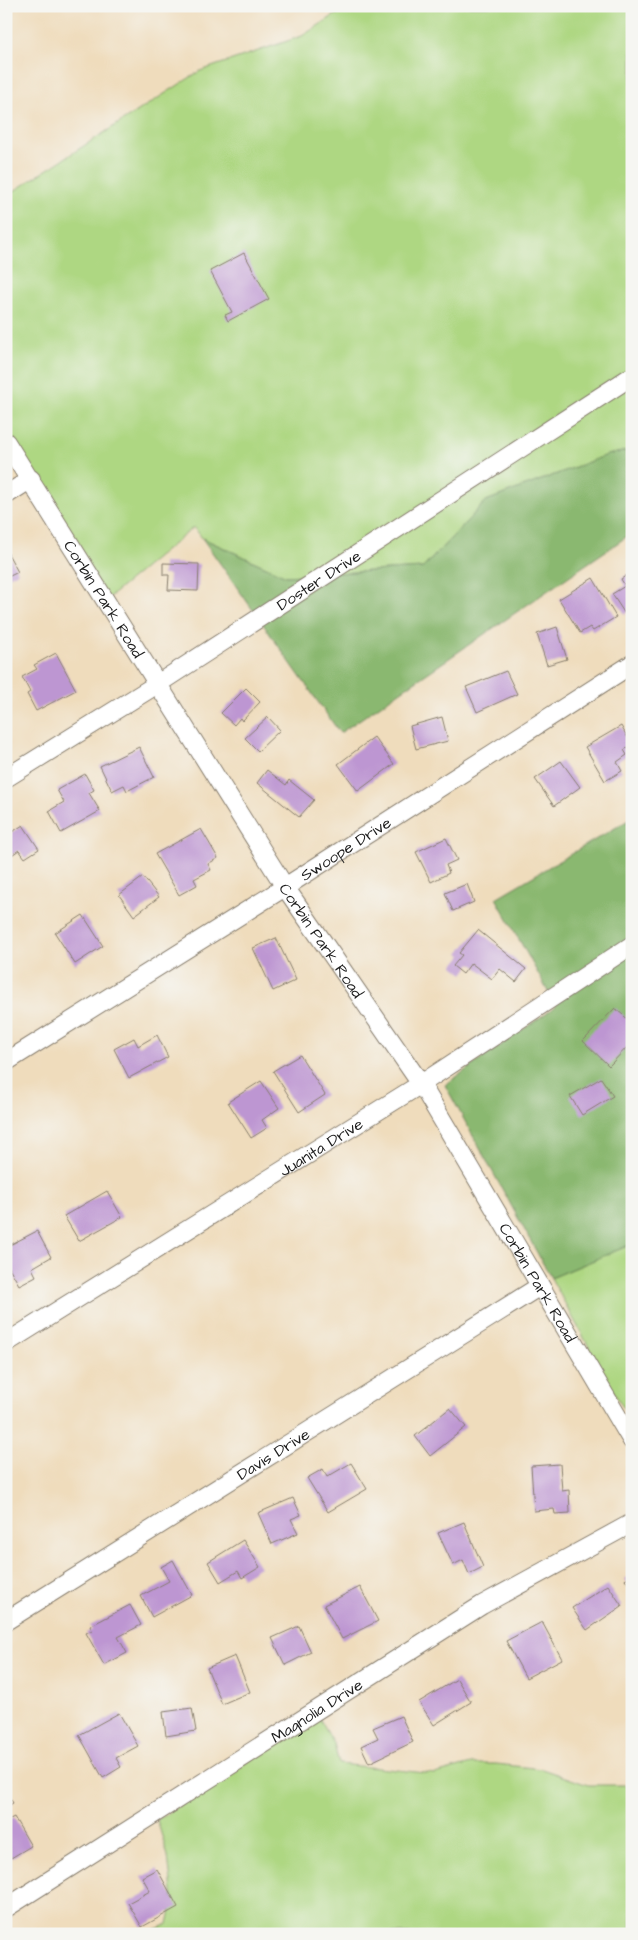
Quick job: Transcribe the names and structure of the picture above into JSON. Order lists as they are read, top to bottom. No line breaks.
{"streets":{"street":["Doster Drive","Corbin Park Road","Swoope Drive","Juanita Drive","Davis Drive","Magnolia Drive"]},"crossings":[["Doster Drive","Corbin Park Road"],["Corbin Park Road","Swoope Drive"],["Corbin Park Road","Juanita Drive"],["Corbin Park Road","Davis Drive"]]}
